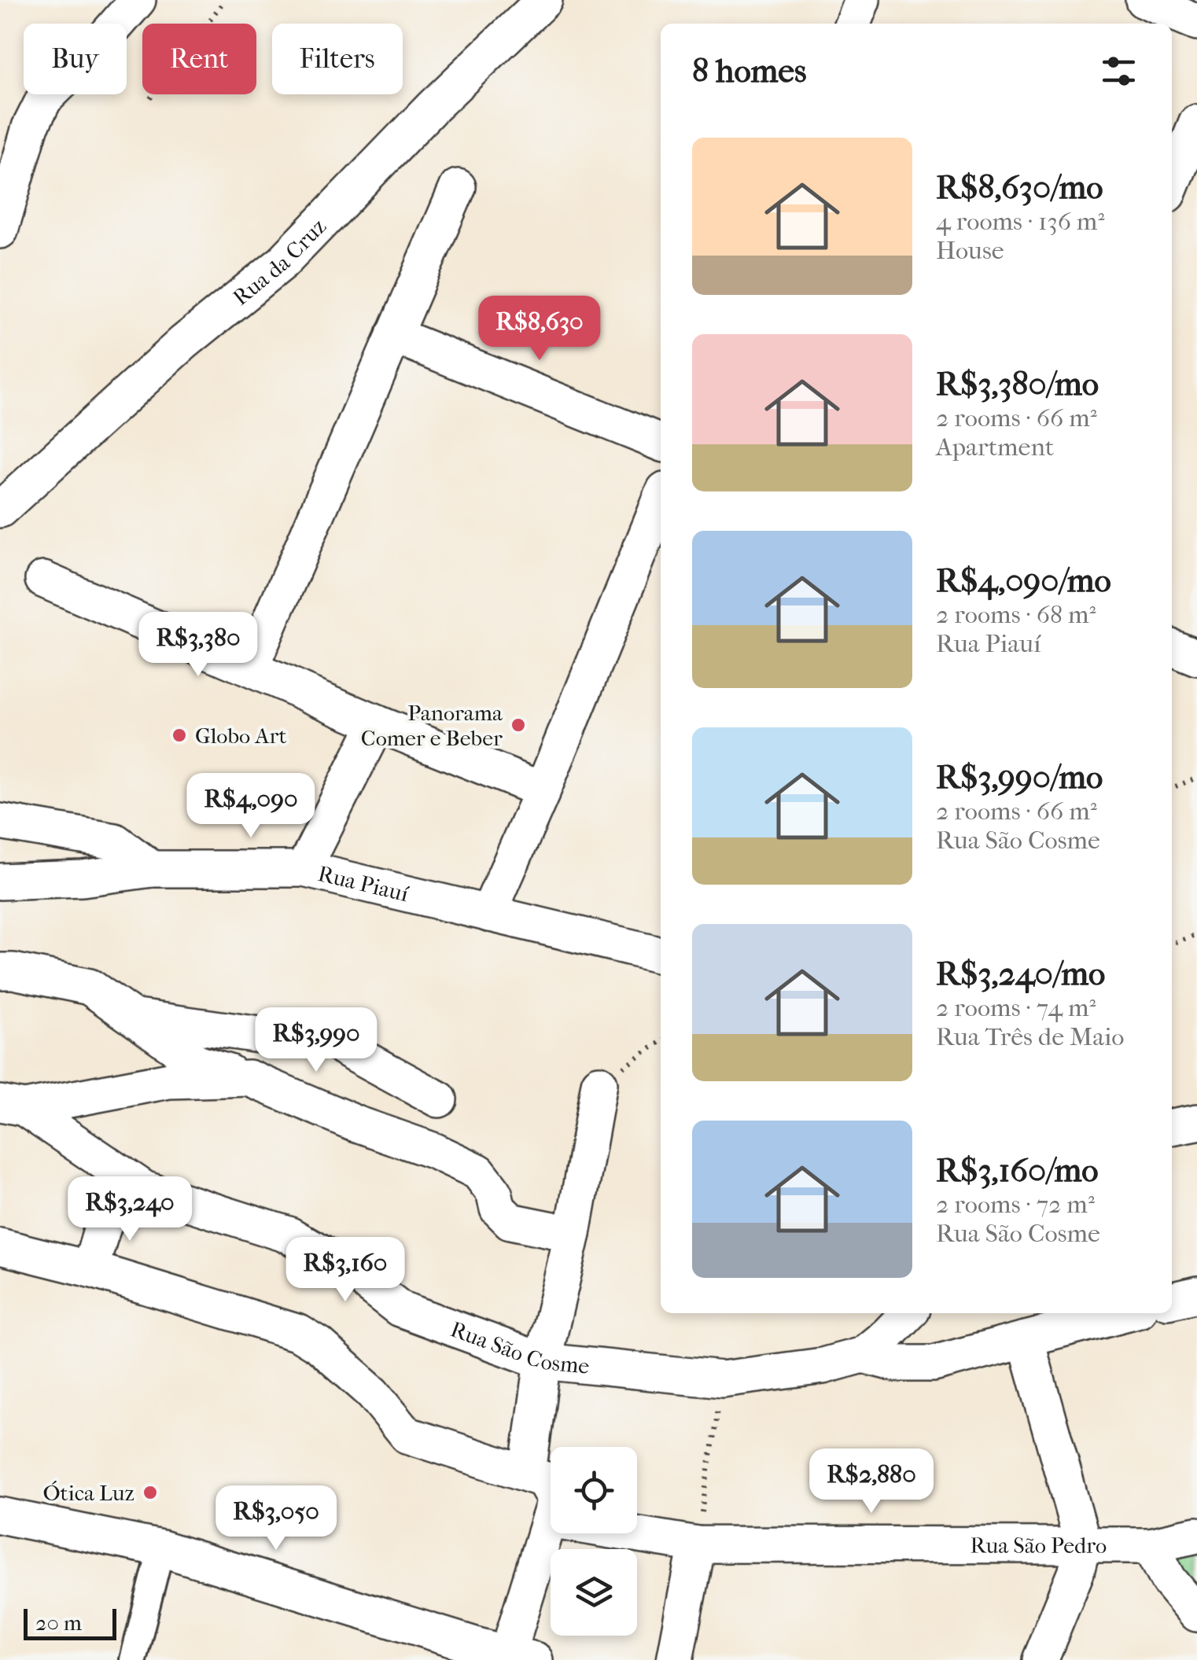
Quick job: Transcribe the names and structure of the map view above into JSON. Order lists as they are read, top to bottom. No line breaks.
{"streets":{"street":["Rua da Cruz","Rua Piauí","Rua São Cosme","Rua São Pedro"]},"places":["Panorama Comer e Beber","Globo Art","Ótica Luz"],"scale_bar":"20 m","page":{"chip":["Buy","Rent","Filters"],"heading":"8 homes","list":[{"name":"R$8,630/mo","note":"4 rooms · 136 m² · House"},{"name":"R$3,380/mo","note":"2 rooms · 66 m² · Apartment"},{"name":"R$4,090/mo","note":"2 rooms · 68 m² · Rua Piauí"},{"name":"R$3,990/mo","note":"2 rooms · 66 m² · Rua São Cosme"},{"name":"R$3,240/mo","note":"2 rooms · 74 m² · Rua Três de Maio"},{"name":"R$3,160/mo","note":"2 rooms · 72 m² · Rua São Cosme"}],"price":["R$8,630","R$3,380","R$4,090","R$3,990","R$3,240","R$3,160","R$2,880","R$3,050"],"scale":"20 m"}}
